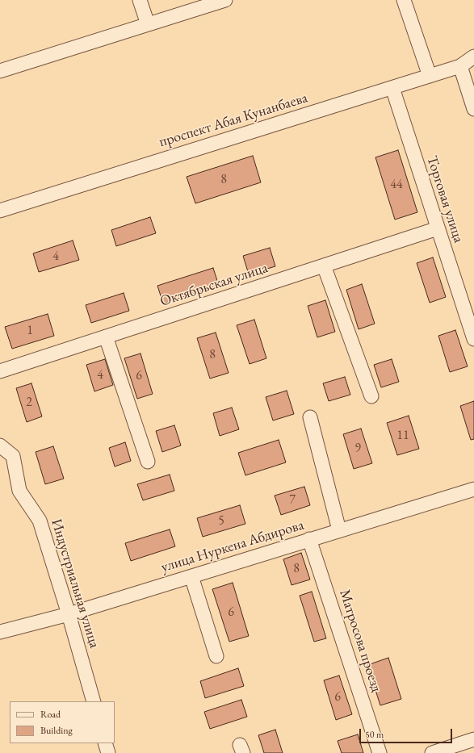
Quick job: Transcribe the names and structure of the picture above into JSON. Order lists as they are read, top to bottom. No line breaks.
{"streets":{"street":["проспект Абая Кунанбаева","Торговая улица","Октябрьская улица","улица Нуркена Абдирова","Индустриальная улица","Матросова проезд"]},"crossings":[["проспект Абая Кунанбаева","Торговая улица"],["Торговая улица","Октябрьская улица"],["улица Нуркена Абдирова","Индустриальная улица"],["улица Нуркена Абдирова","Матросова проезд"]],"house_numbers":["8","44","4","1","8","4","6","2","11","9","7","5","8","6","6"],"legend":["Road","Building"],"scale_bar":"50 m"}
